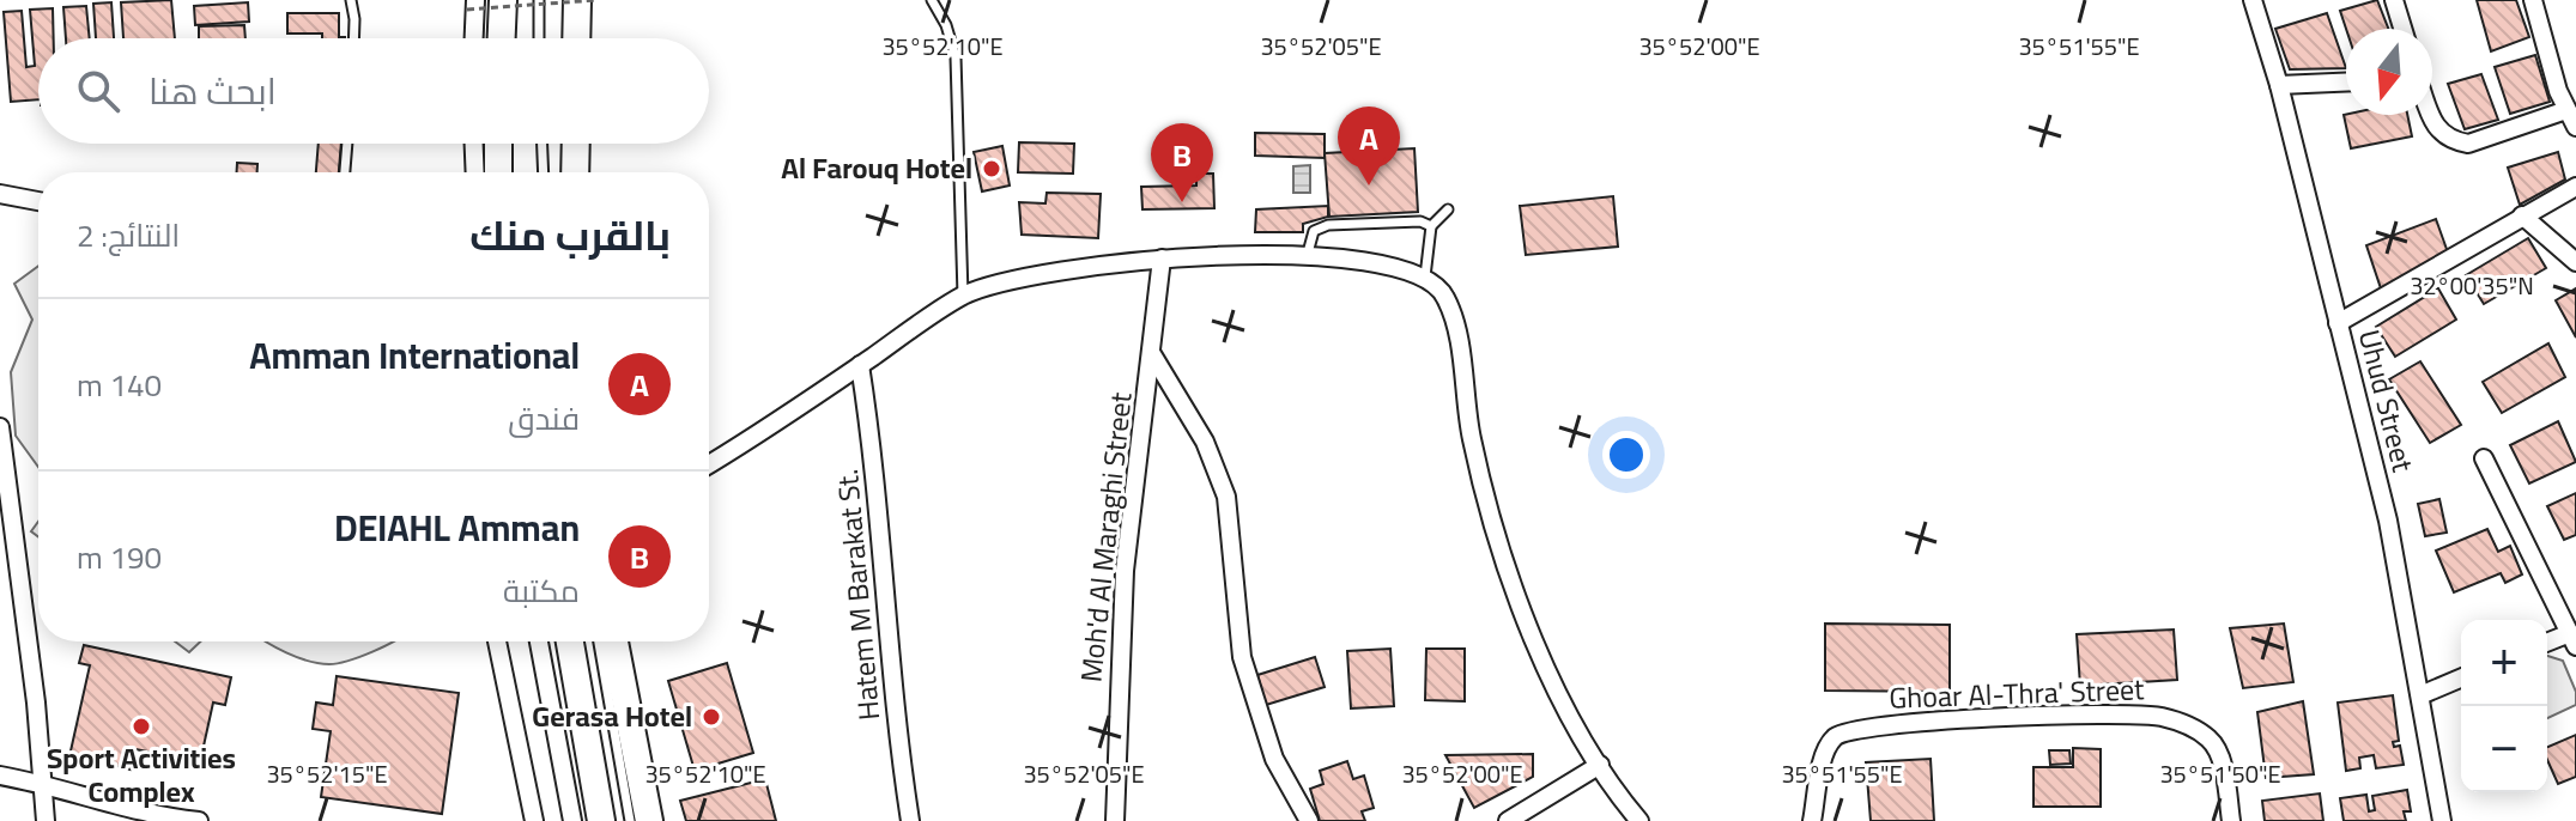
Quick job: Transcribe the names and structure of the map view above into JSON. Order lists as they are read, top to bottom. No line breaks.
{"streets":{"street":["Uhud Street","Moh'd Al Maraghi Street","Hatem M Barakat St.","Ghoar Al-Thra' Street"]},"places":["Al Farouq Hotel","Gerasa Hotel","Sport Activities Complex"],"north":"bottom","page":{"search":"ابحث هنا","pins":["A","B"],"heading":["بالقرب منك","النتائج: 2"],"list":[{"mark":"A","name":"Amman International","note":"فندق","value":"140 m"},{"mark":"B","name":"DEIAHL Amman","note":"مكتبة","value":"190 m"}],"map_buttons":["+","−"]},"coordinates":["35°52'10\"E","35°52'05\"E","35°52'00\"E","35°51'55\"E","32°00'35\"N","35°52'15\"E","35°51'50\"E"]}
